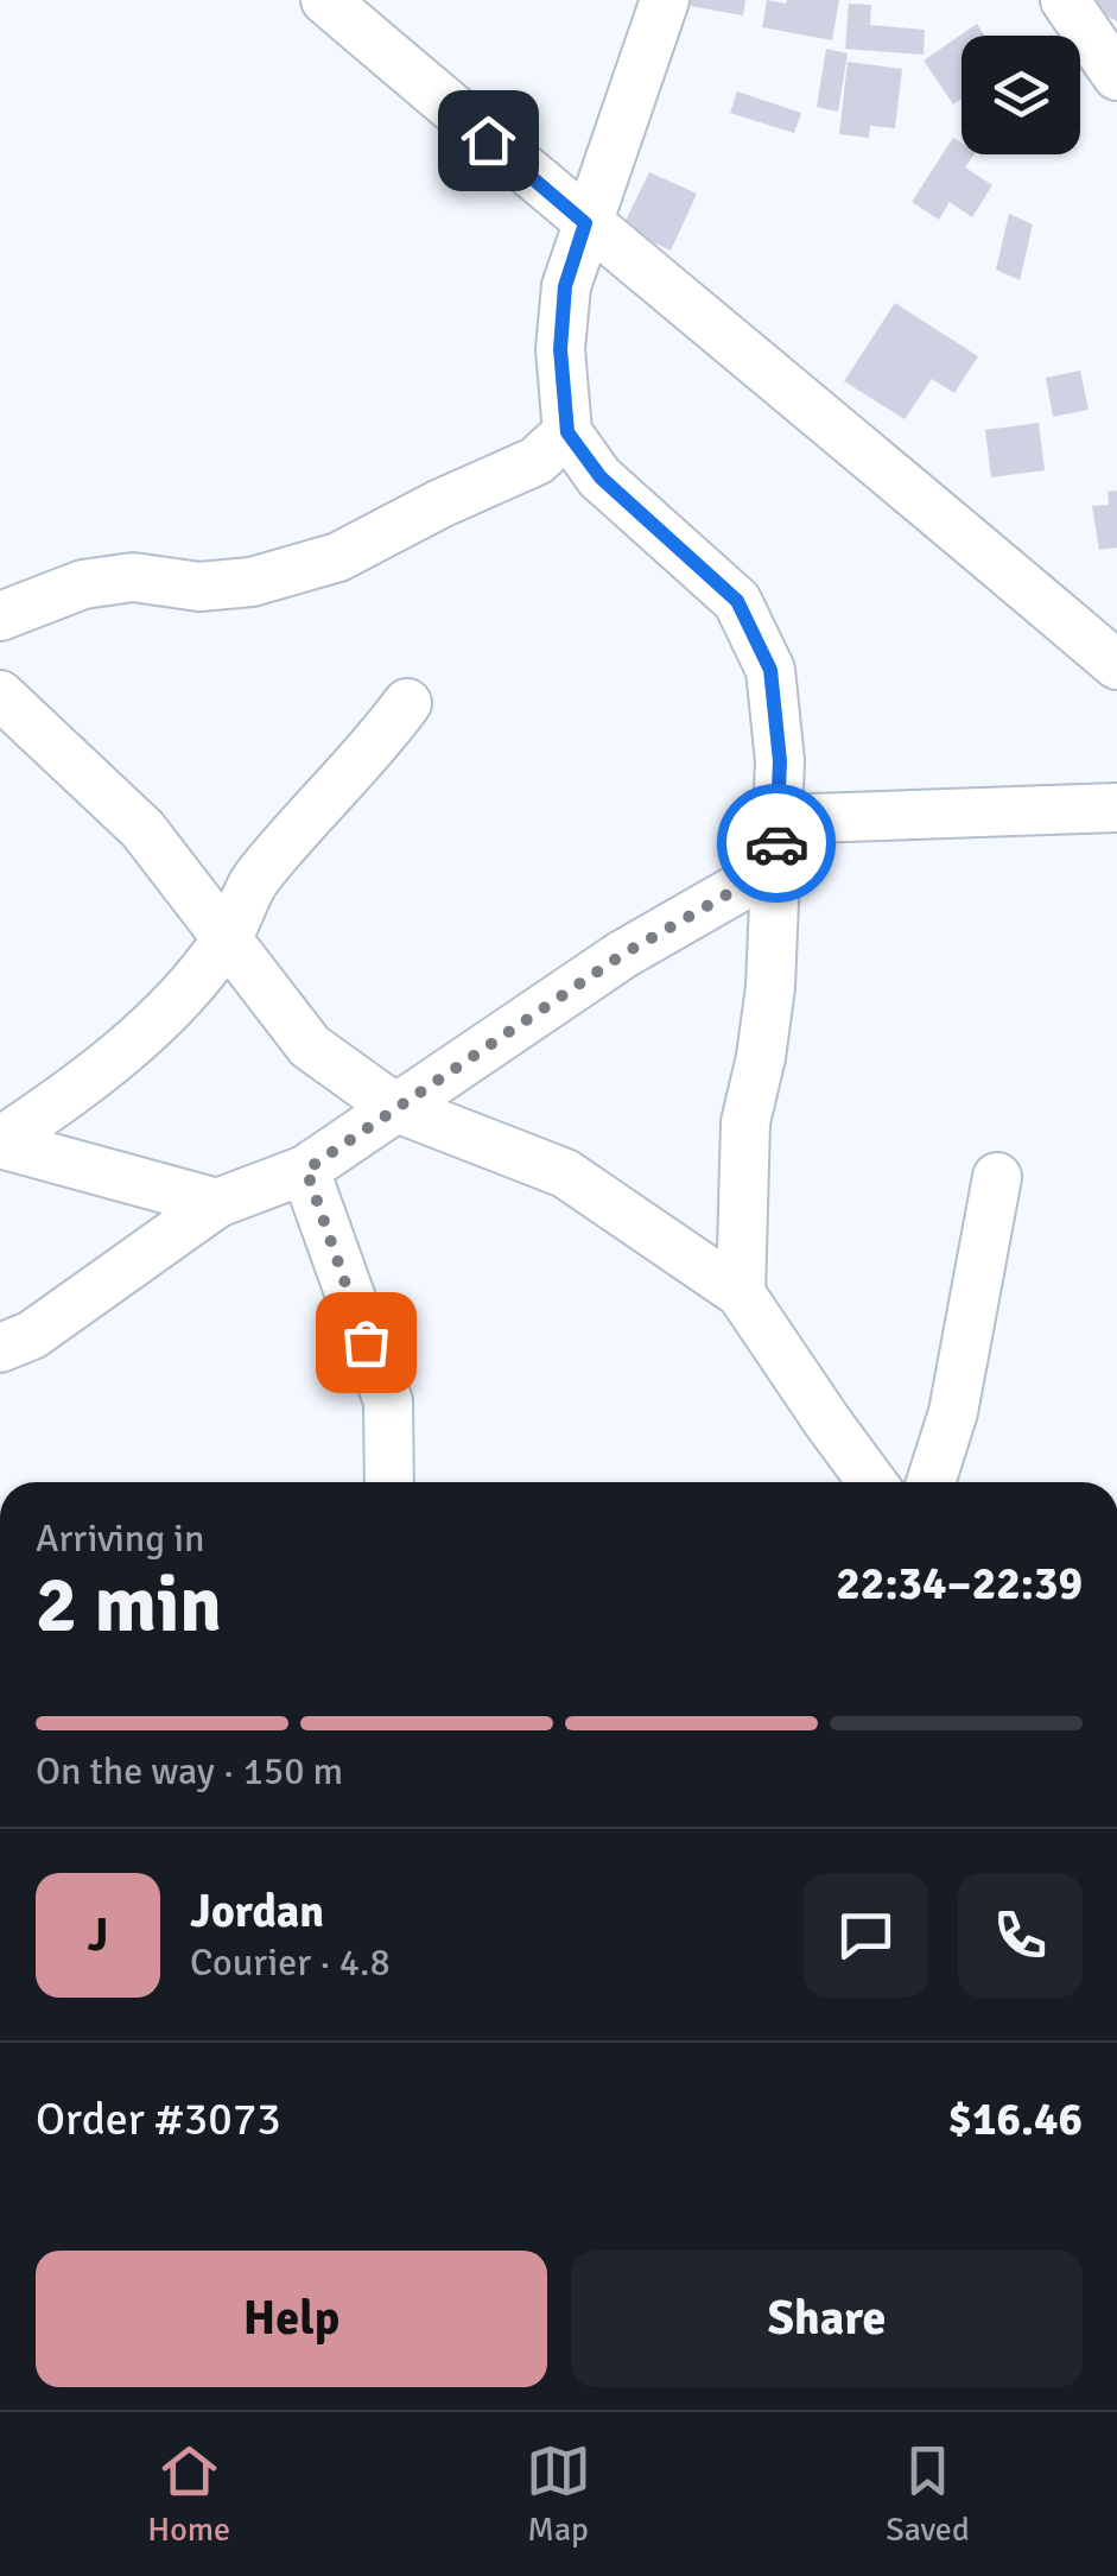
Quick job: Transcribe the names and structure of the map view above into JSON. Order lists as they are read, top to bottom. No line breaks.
{"page":{"heading":["2 min","Arriving in","22:34–22:39"],"panel":["Jordan","Courier · 4.8","Order #3073","$16.46"],"bar":"On the way · 150 m","round":"J","buttons":["Help","Share"],"tabs":["Home","Map","Saved"]}}
